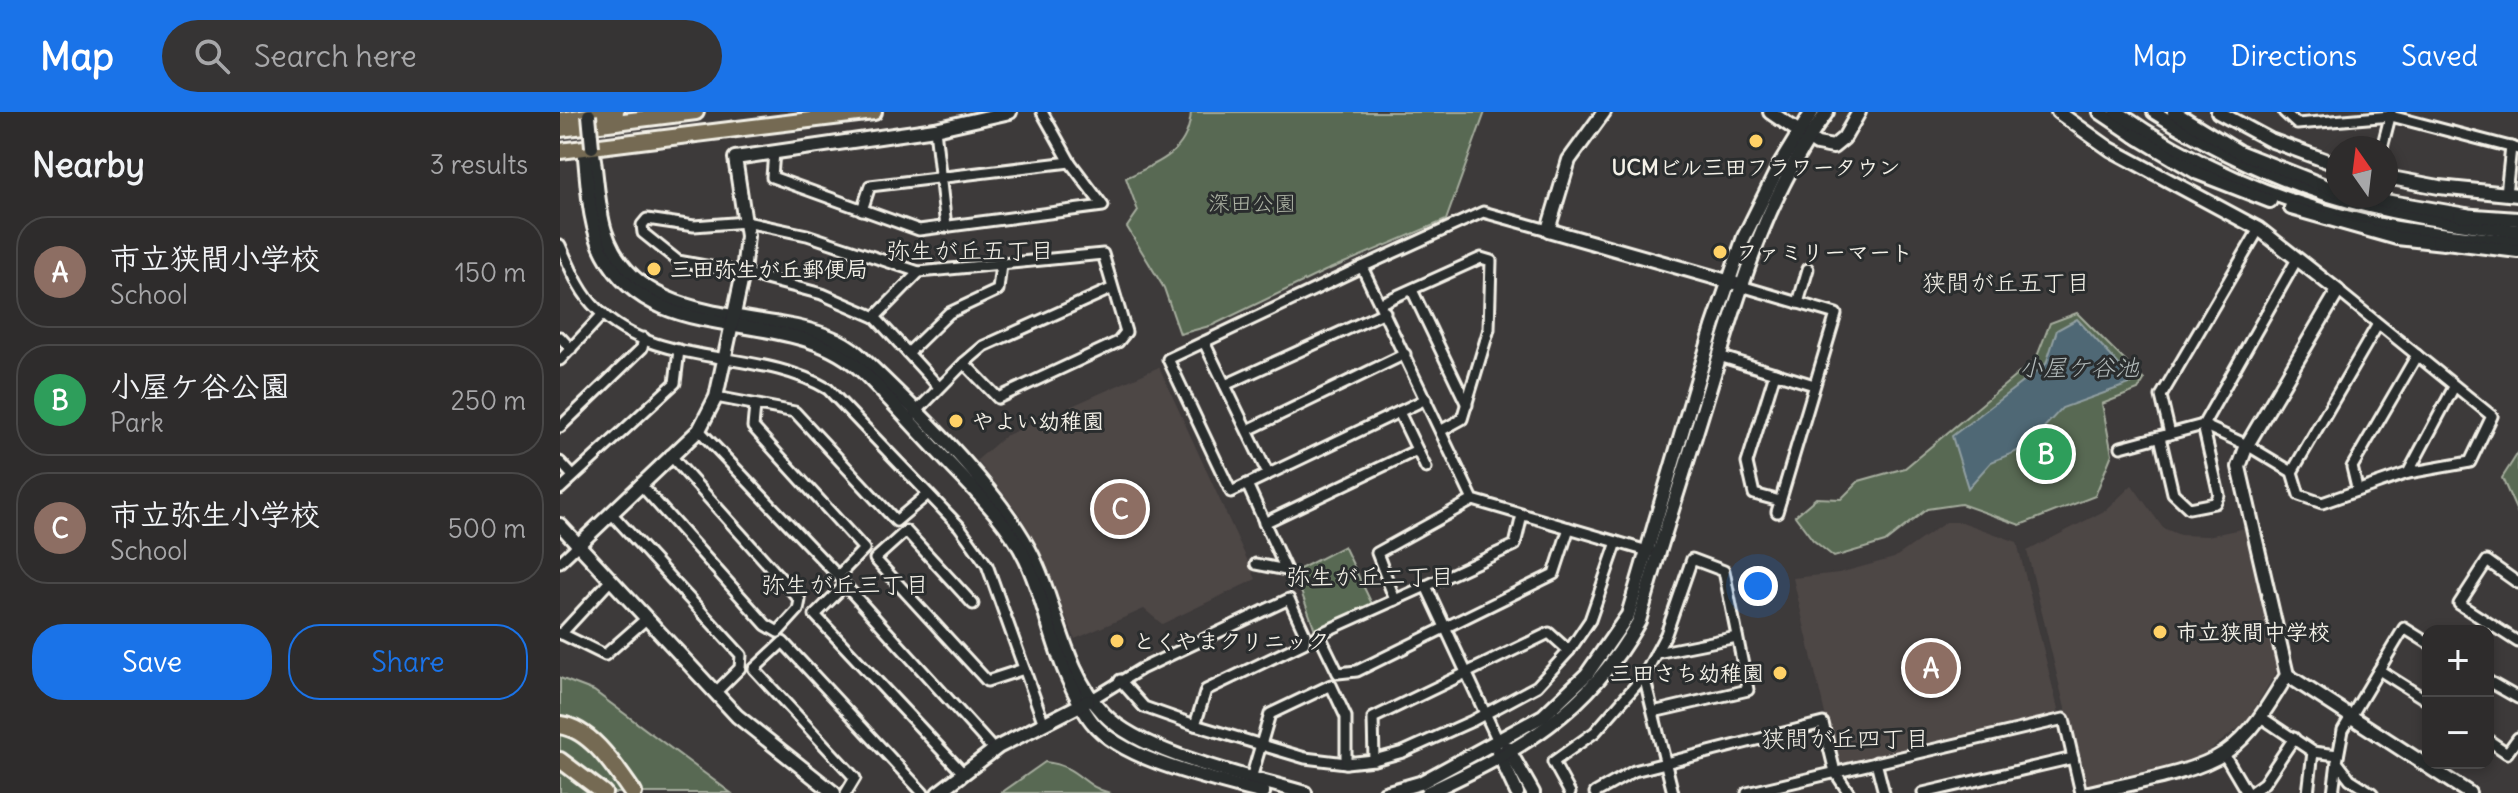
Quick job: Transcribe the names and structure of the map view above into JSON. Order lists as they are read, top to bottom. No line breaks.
{"districts":["弥生が丘五丁目","狭間が丘五丁目","弥生が丘二丁目","弥生が丘三丁目","狭間が丘四丁目"],"water":["小屋ケ谷池"],"parks":["深田公園"],"places":["UCMビル三田フラワータウン","ファミリーマート","三田弥生が丘郵便局","やよい幼稚園","市立狭間中学校","とくやまクリニック","三田さち幼稚園"],"north":"top","page":{"header":"Map","search":"Search here","nav":["Map","Directions","Saved"],"heading":["Nearby","3 results"],"list":[{"mark":"A","name":"市立狭間小学校","note":"School","value":"150 m"},{"mark":"B","name":"小屋ケ谷公園","note":"Park","value":"250 m"},{"mark":"C","name":"市立弥生小学校","note":"School","value":"500 m"}],"pins":["B","C","A"],"buttons":["Save","Share"],"map_buttons":["+","−"]}}
